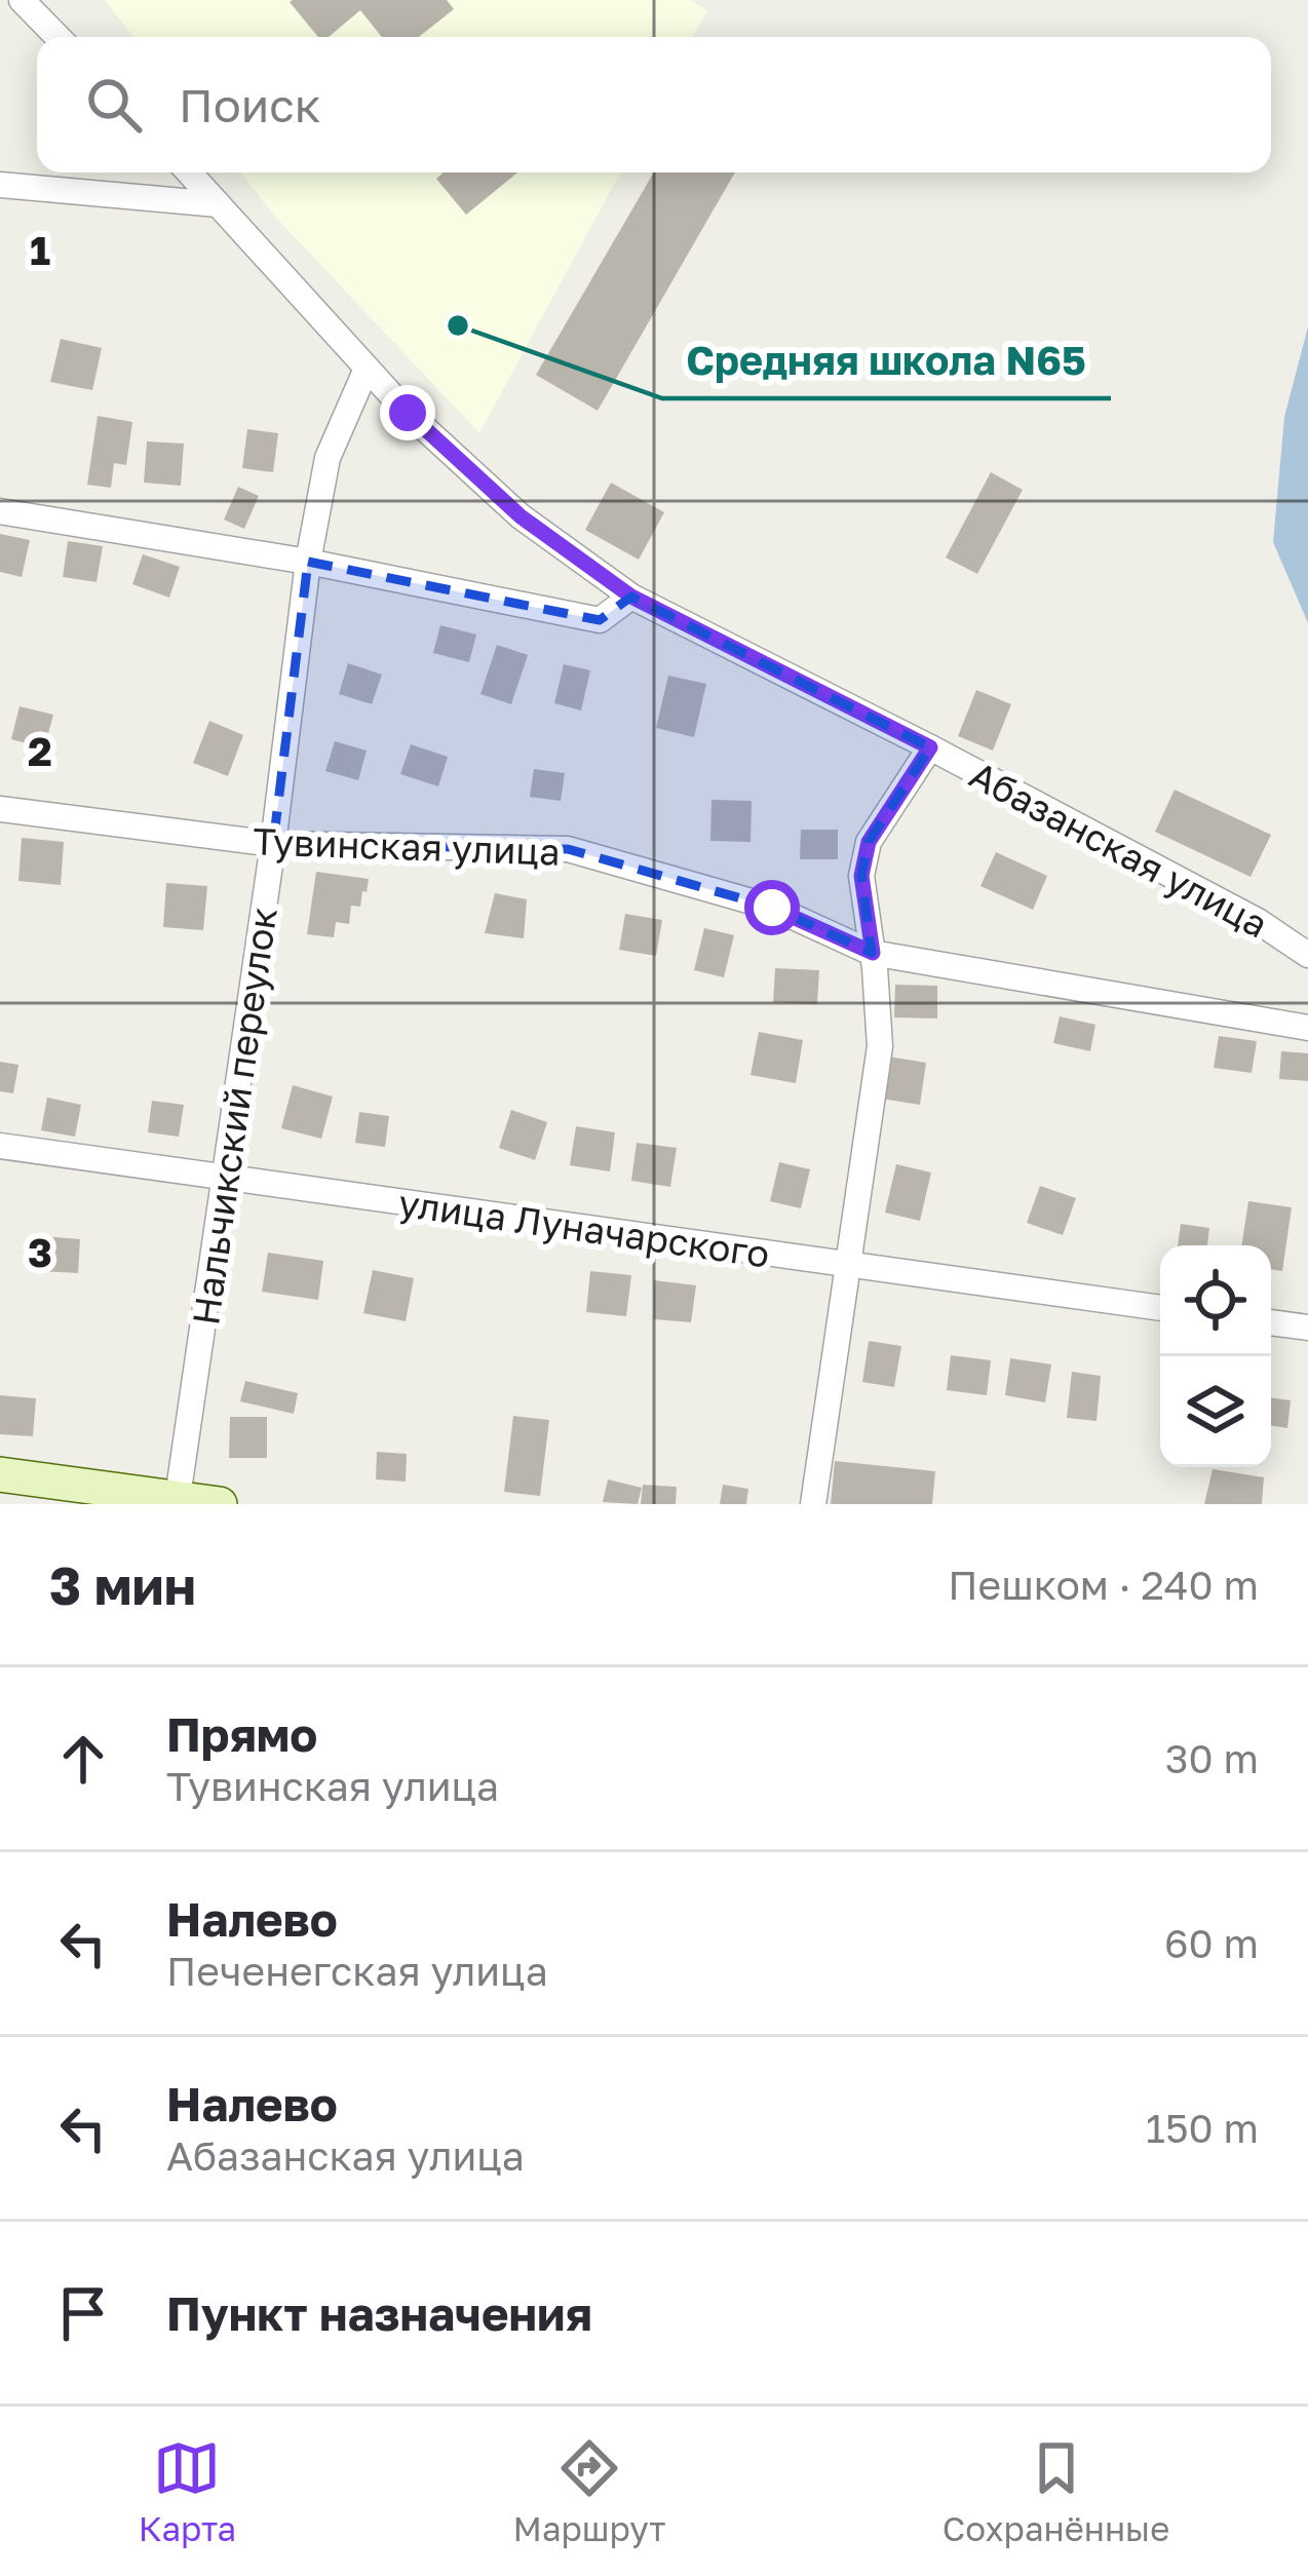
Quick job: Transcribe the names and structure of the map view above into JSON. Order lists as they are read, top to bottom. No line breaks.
{"streets":{"street":["Тувинская улица","Абазанская улица","Нальчикский переулок","улица Луначарского"]},"crossings":[["Тувинская улица","Нальчикский переулок"],["Абазанская улица","Нальчикский переулок"],["Нальчикский переулок","улица Луначарского"]],"places":["Средняя школа N65"],"page":{"search":"Поиск","heading":["3 мин","Пешком · 240 m"],"list":[["Прямо","Тувинская улица","30 m"],["Налево","Печенегская улица","60 m"],["Налево","Абазанская улица","150 m"],"Пункт назначения"],"nav":["Карта","Маршрут","Сохранённые"]},"grid":{"rows":["1","2","3"]}}
